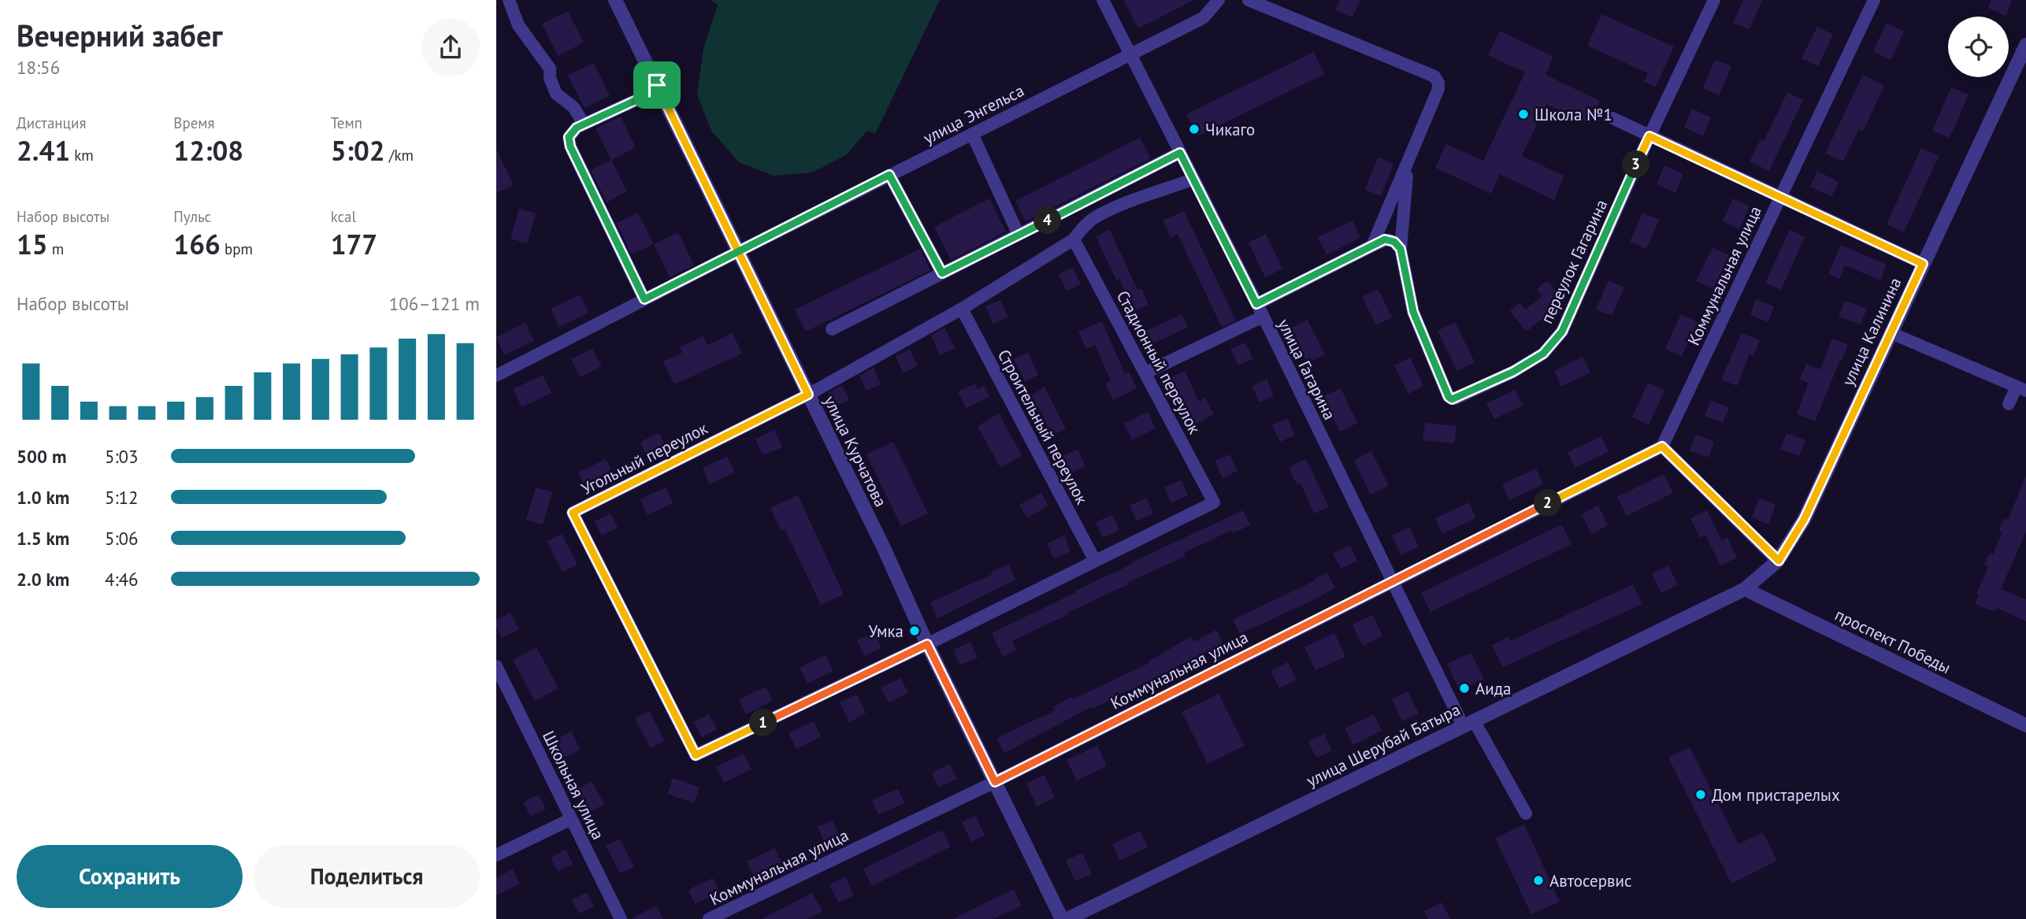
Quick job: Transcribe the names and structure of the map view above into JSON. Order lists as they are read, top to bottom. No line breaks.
{"streets":{"street":["улица Энгельса","переулок Гагарина","Коммунальная улица","улица Калинина","Стадионный переулок","улица Гагарина","Строительный переулок","улица Курчатова","Угольный переулок","проспект Победы","улица Шерубай Батыра","Школьная улица"]},"crossings":[["улица Энгельса","улица Гагарина"],["улица Энгельса","улица Курчатова"],["Коммунальная улица","улица Гагарина"],["Коммунальная улица","улица Курчатова"],["улица Калинина","проспект Победы"],["улица Калинина","улица Шерубай Батыра"],["Стадионный переулок","Строительный переулок"],["Стадионный переулок","Угольный переулок"],["улица Гагарина","Угольный переулок"],["улица Гагарина","улица Шерубай Батыра"],["Строительный переулок","Угольный переулок"],["улица Курчатова","Угольный переулок"],["проспект Победы","улица Шерубай Батыра"]],"places":["Школа №1","Чикаго","Умка","Аида","Дом пристарелых","Автосервис"],"page":{"heading":["Вечерний забег","18:56"],"stats":[["Дистанция","2.41 km"],["Время","12:08"],["Темп","5:02 /km"],["Набор высоты","15 m"],["Пульс","166 bpm"],["kcal","177"]],"pins":["3","4","2","1"],"chart":["Набор высоты","106–121 m"],"list":[{"name":"500 m","note":"5:03"},{"name":"1.0 km","note":"5:12"},{"name":"1.5 km","note":"5:06"},{"name":"2.0 km","note":"4:46"}],"buttons":["Сохранить","Поделиться"]}}
